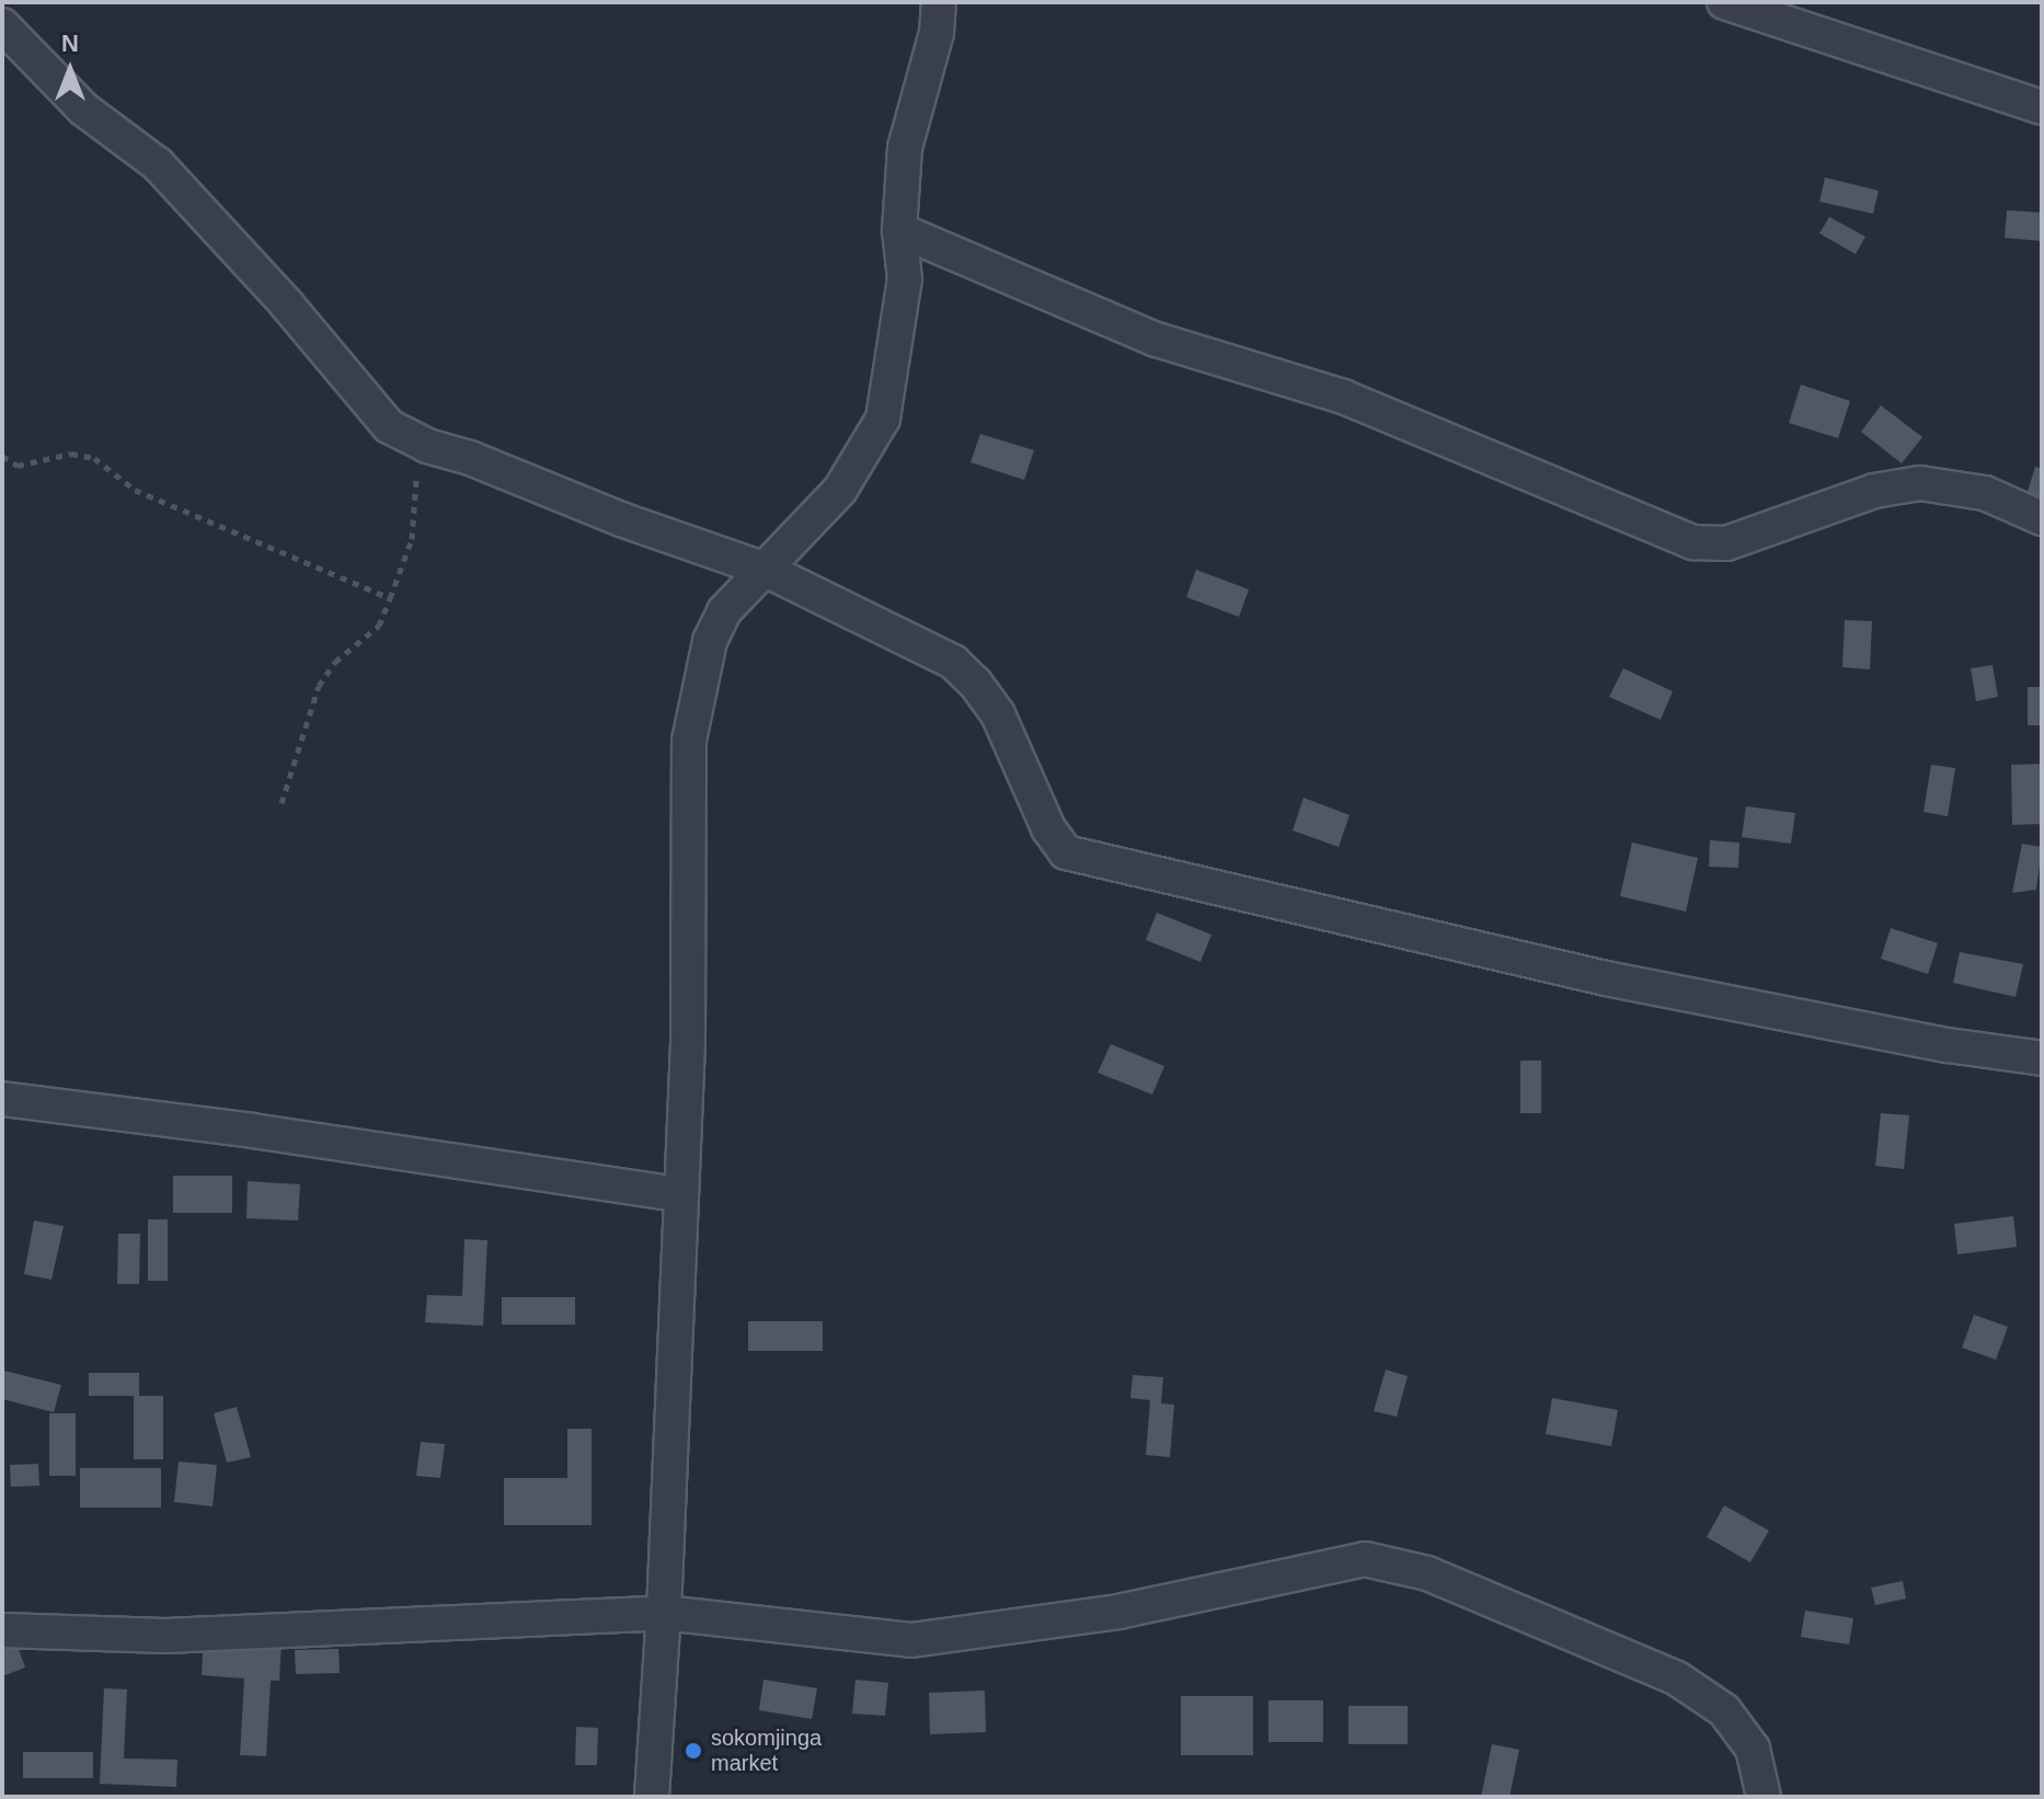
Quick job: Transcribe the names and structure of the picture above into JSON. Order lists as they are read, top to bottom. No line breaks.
{"places":["sokomjinga market"],"north":"top"}
